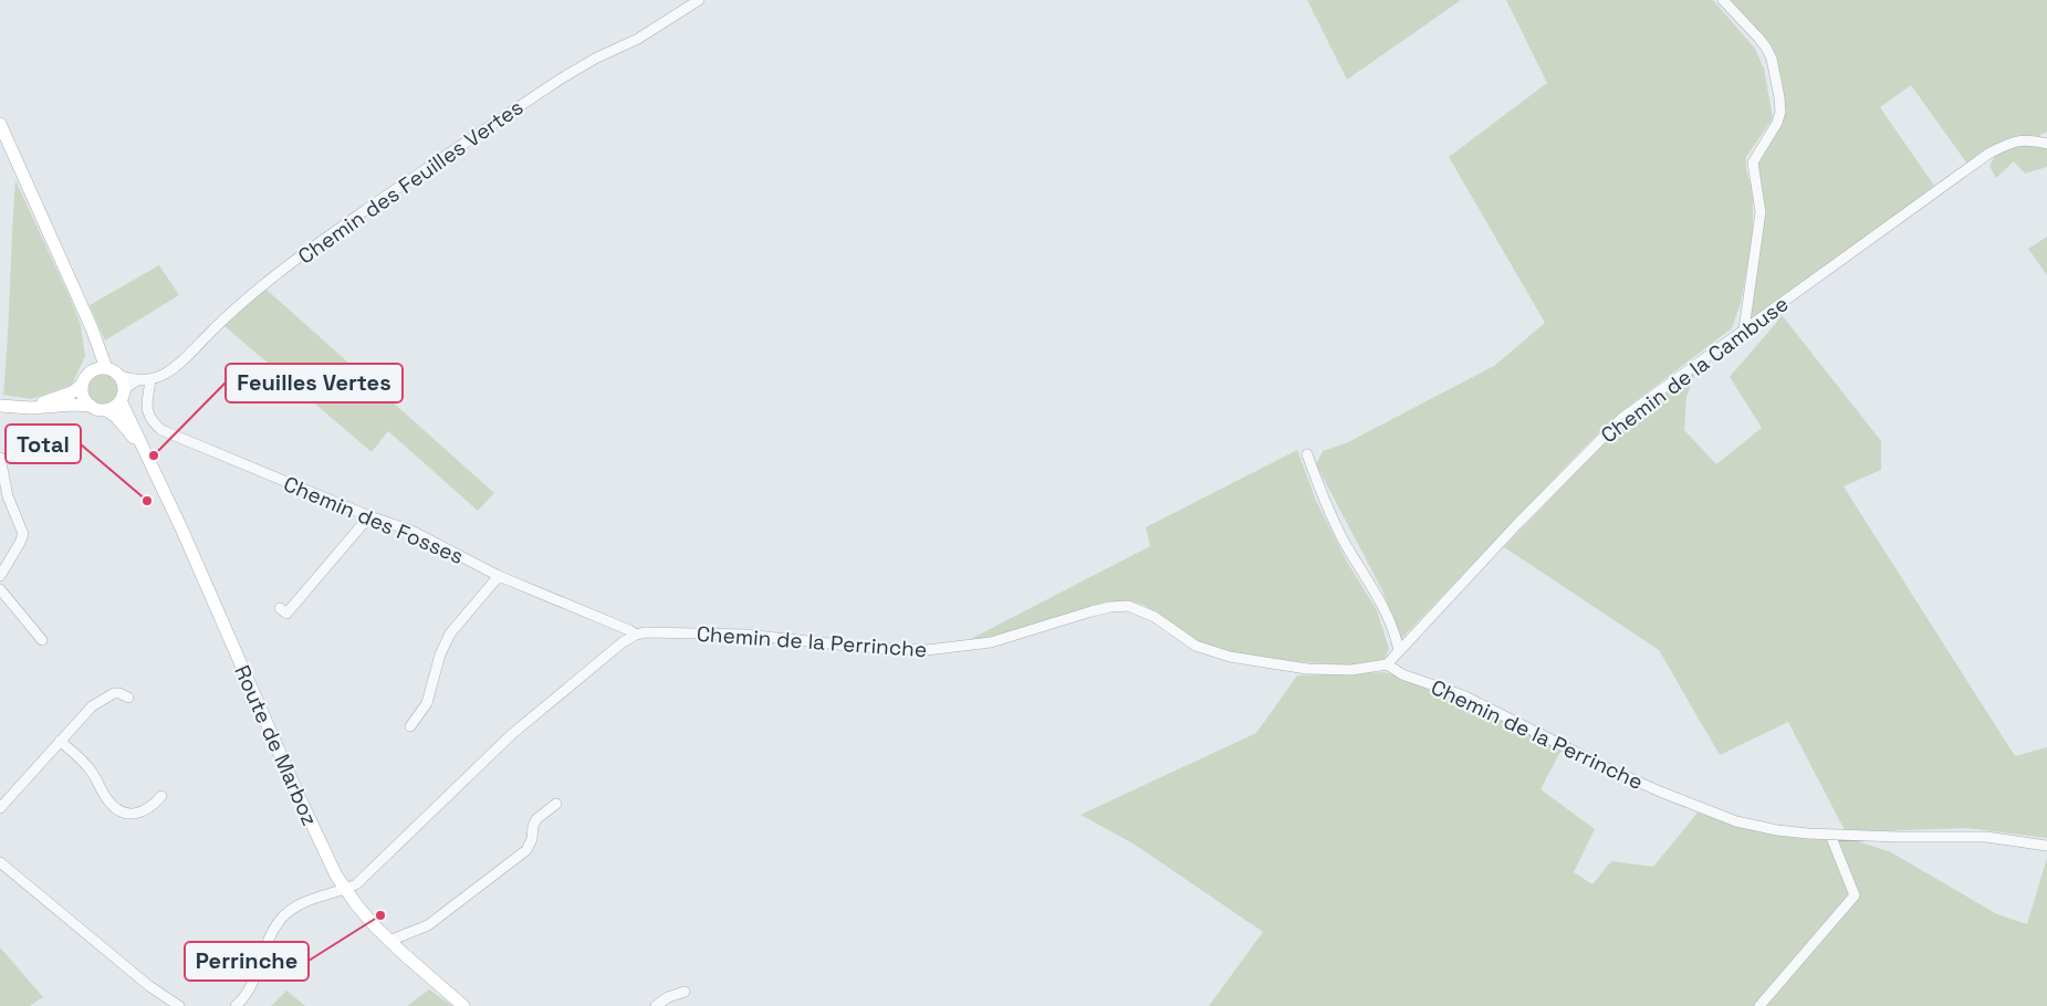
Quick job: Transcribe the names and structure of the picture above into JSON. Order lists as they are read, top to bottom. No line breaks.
{"streets":{"main road":["Route de Marboz"],"street":["Chemin des Feuilles Vertes","Chemin de la Cambuse","Chemin des Fosses","Chemin de la Perrinche"]},"crossings":[["Chemin des Feuilles Vertes","Chemin des Fosses"],["Chemin de la Cambuse","Chemin de la Perrinche"],["Chemin des Fosses","Chemin de la Perrinche"]],"places":["Feuilles Vertes","Total","Perrinche"]}
